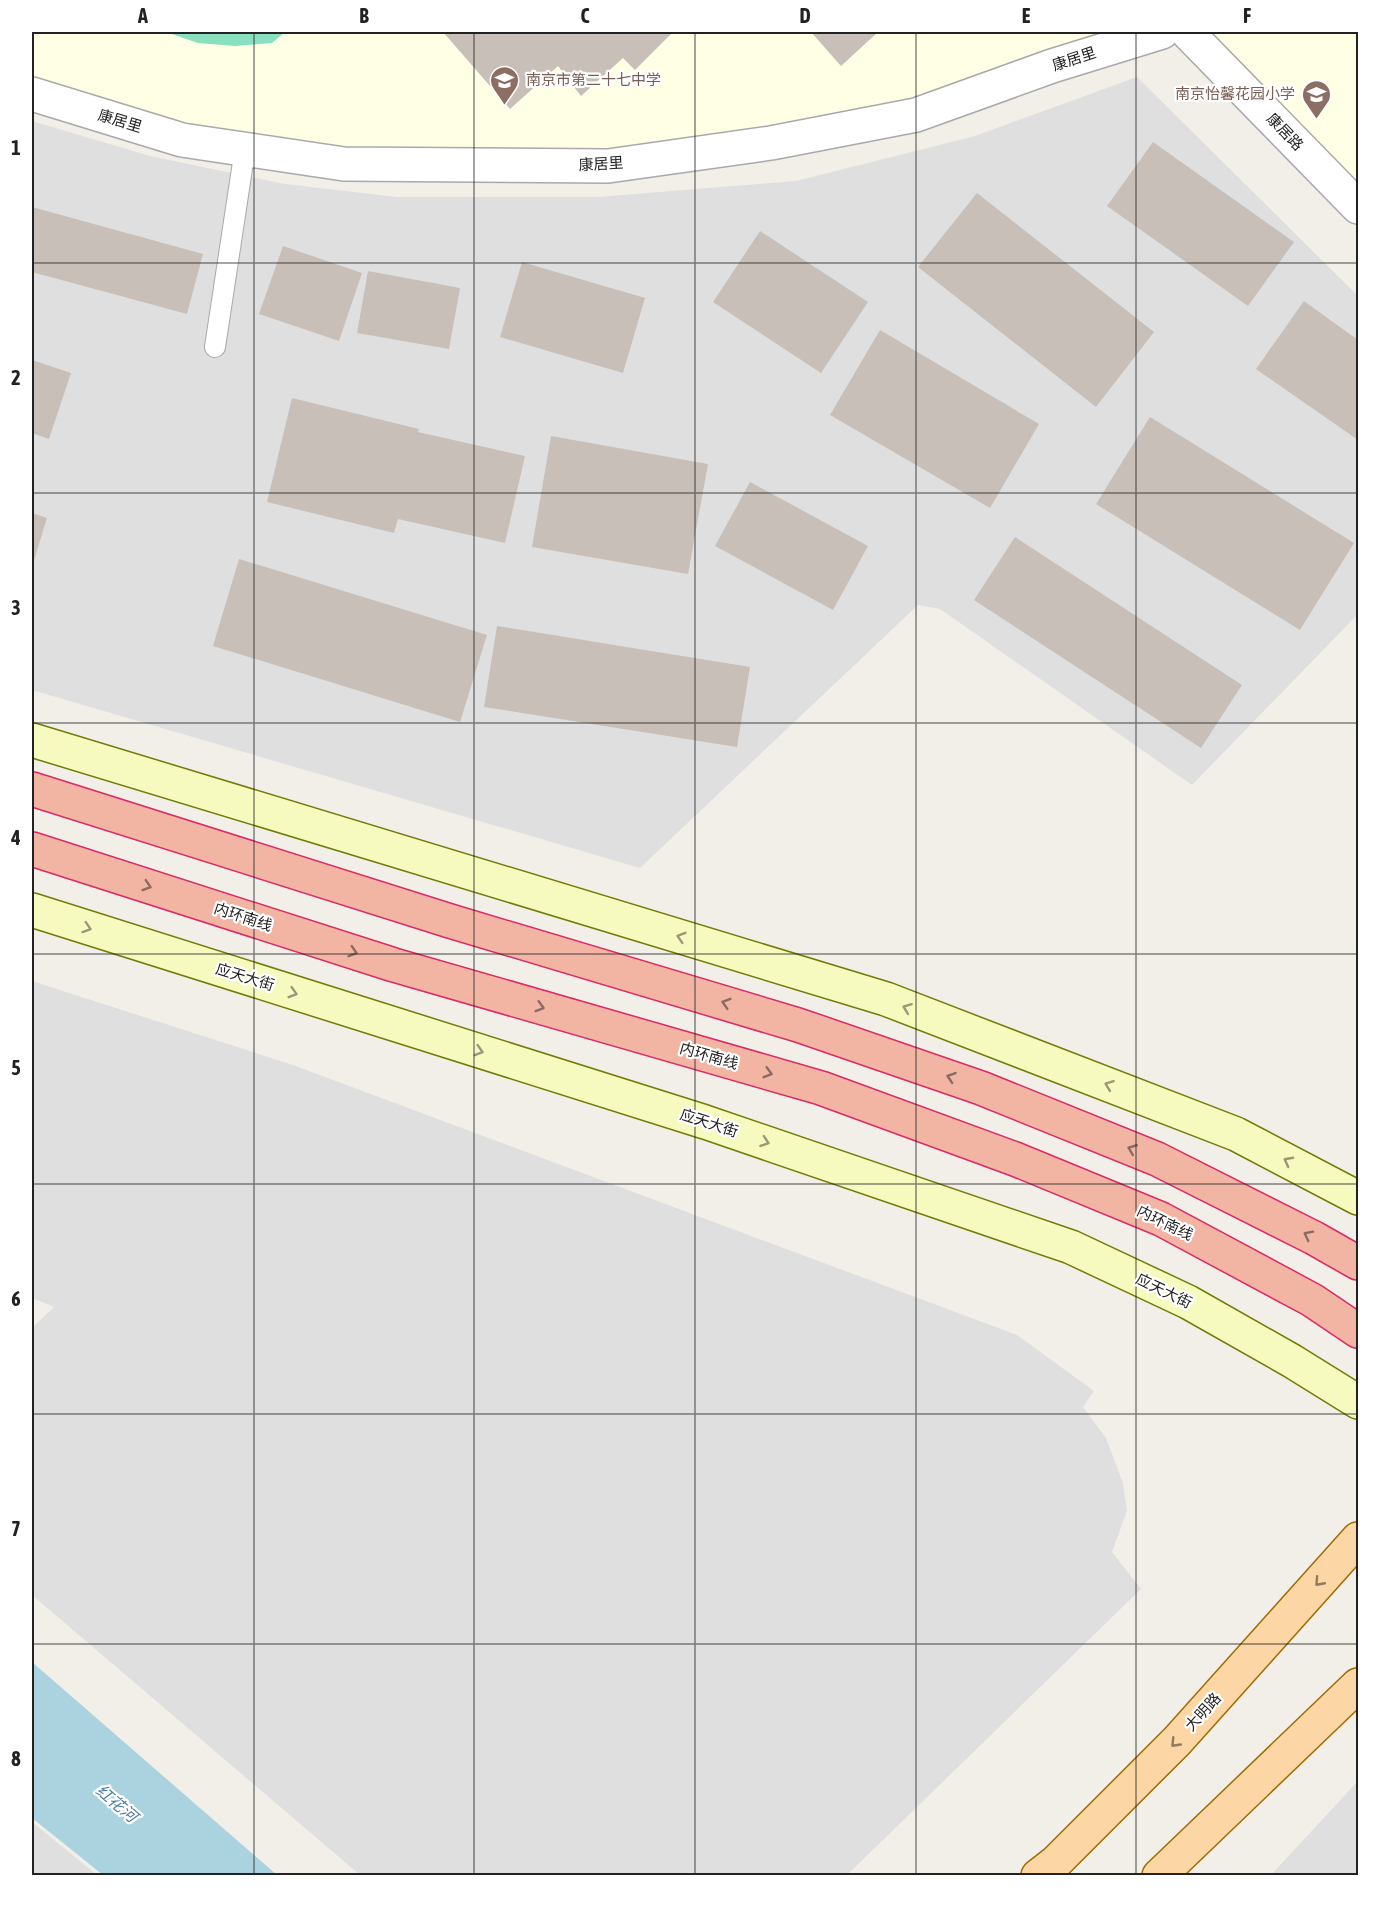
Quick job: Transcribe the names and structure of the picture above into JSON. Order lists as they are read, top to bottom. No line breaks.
{"streets":{"highway":["内环南线"],"main road":["应天大街","大明路"],"street":["康居里","康居路"]},"water":["红花河"],"places":{"school or university":["南京市第二十七中学","南京怡馨花园小学"]},"grid":{"columns":["A","B","C","D","E","F"],"rows":["1","2","3","4","5","6","7","8"]}}
